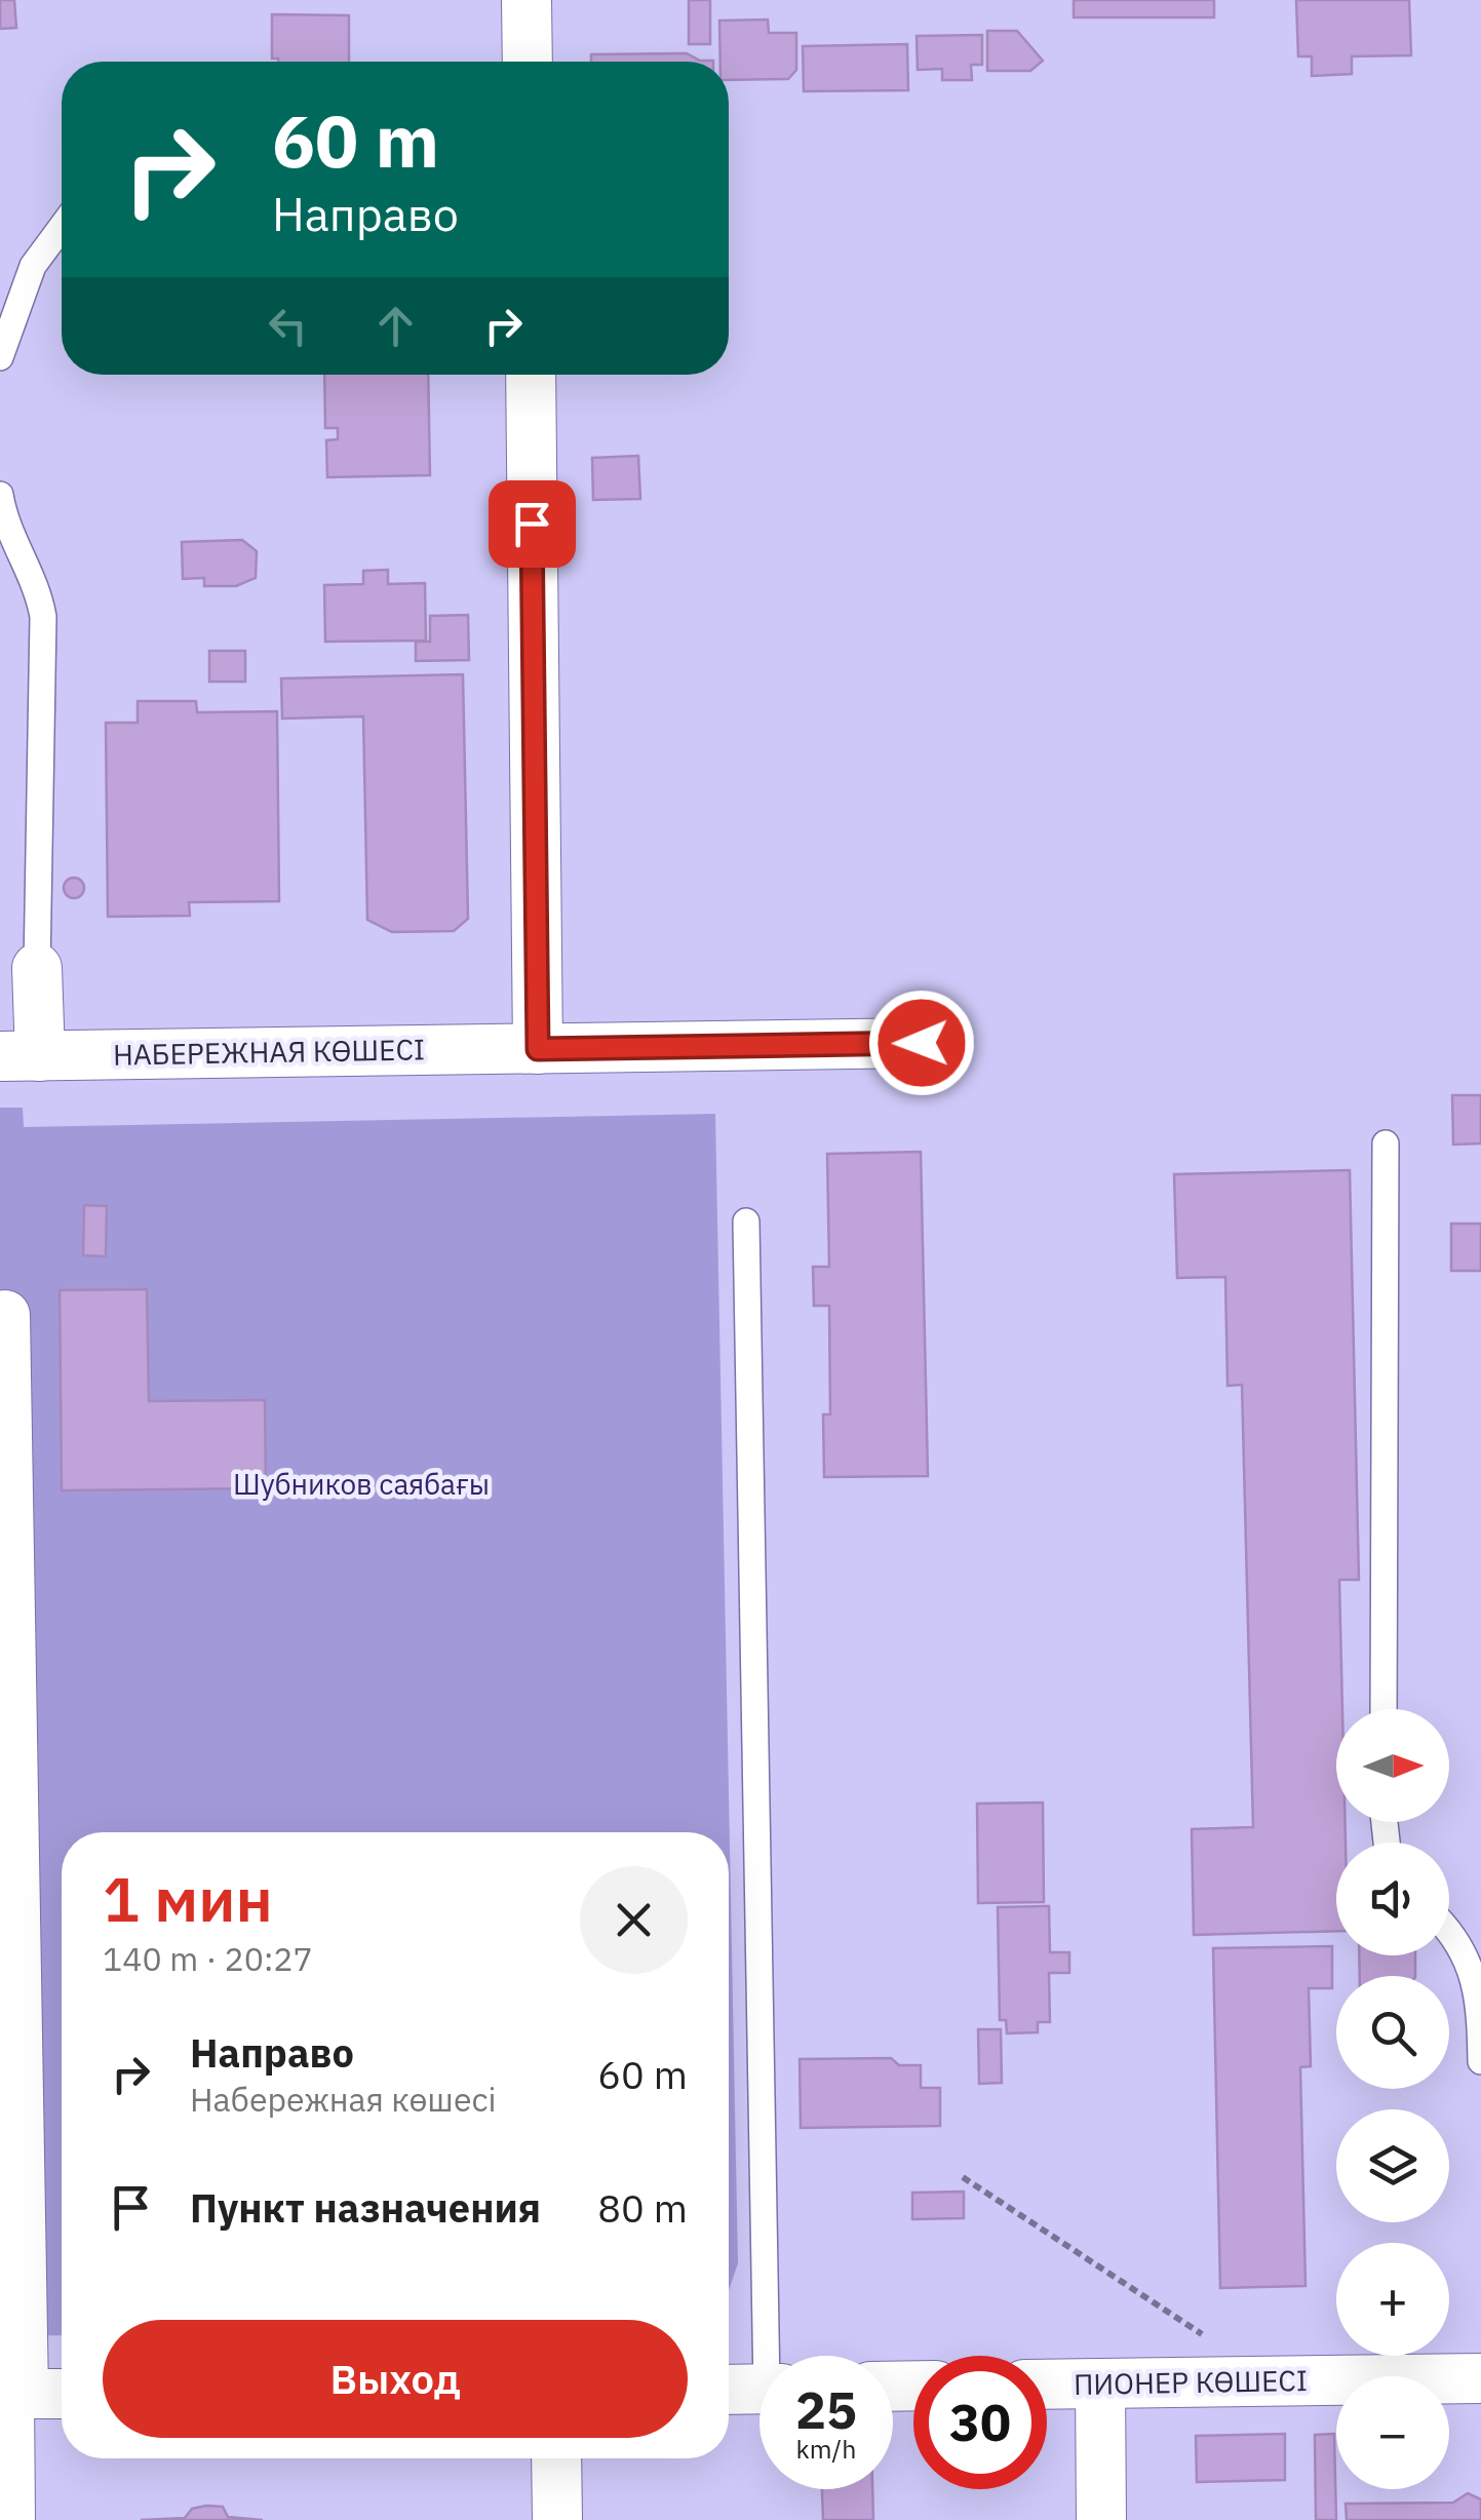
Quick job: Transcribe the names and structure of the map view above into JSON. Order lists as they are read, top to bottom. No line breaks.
{"streets":{"street":["НАБЕРЕЖНАЯ КӨШЕСІ","ПИОНЕР КӨШЕСІ"]},"parks":["Шубников саябағы"],"north":"right","page":{"turn":["60 m","Направо"],"map_buttons":["+","−"],"heading":["1 мин","140 m · 20:27"],"list":[{"name":"Направо","note":"Набережная көшесі","value":"60 m"},{"name":"Пункт назначения","value":"80 m"}],"buttons":"Выход","speed":"25 km/h","limit":"30"}}
